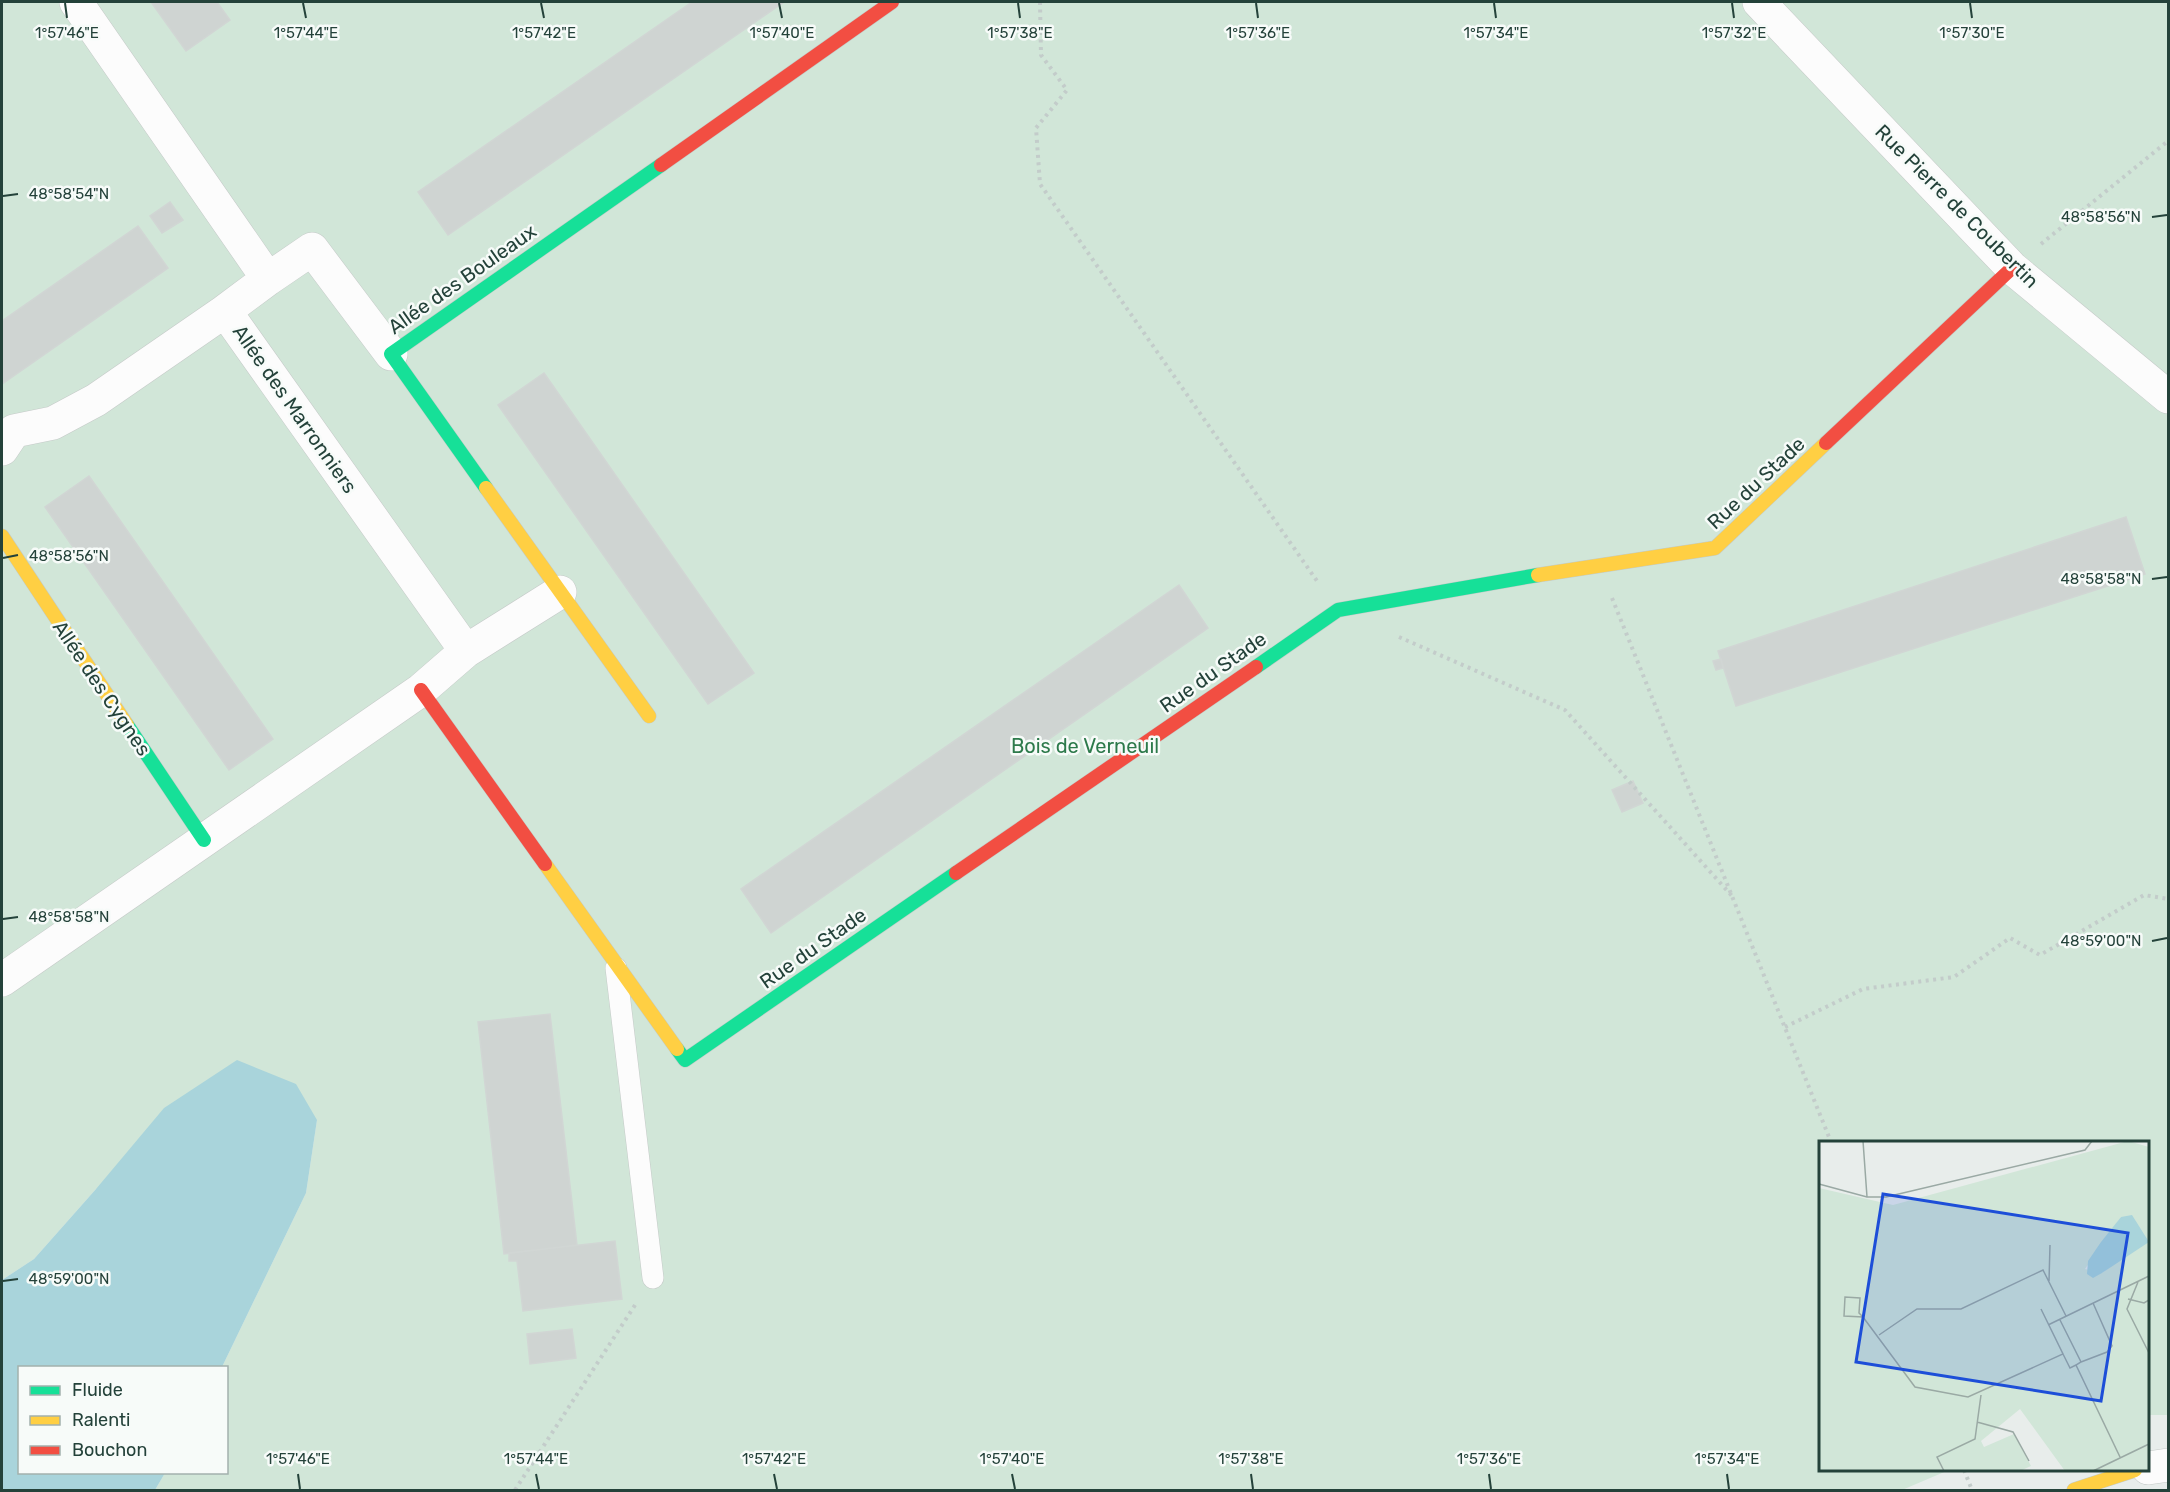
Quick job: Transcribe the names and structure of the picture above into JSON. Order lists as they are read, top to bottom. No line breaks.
{"streets":{"street":["Rue Pierre de Coubertin","Allée des Bouleaux","Allée des Marronniers","Rue du Stade","Allée des Cygnes"]},"crossings":[["Rue Pierre de Coubertin","Rue du Stade"],["Allée des Bouleaux","Allée des Marronniers"]],"parks":["Bois de Verneuil"],"legend":["Fluide","Ralenti","Bouchon"],"coordinates":["1°57'46\"E","1°57'44\"E","1°57'42\"E","1°57'40\"E","1°57'38\"E","1°57'36\"E","1°57'34\"E","1°57'32\"E","1°57'30\"E","48°58'54\"N","48°58'56\"N","48°58'58\"N","48°59'00\"N"]}
